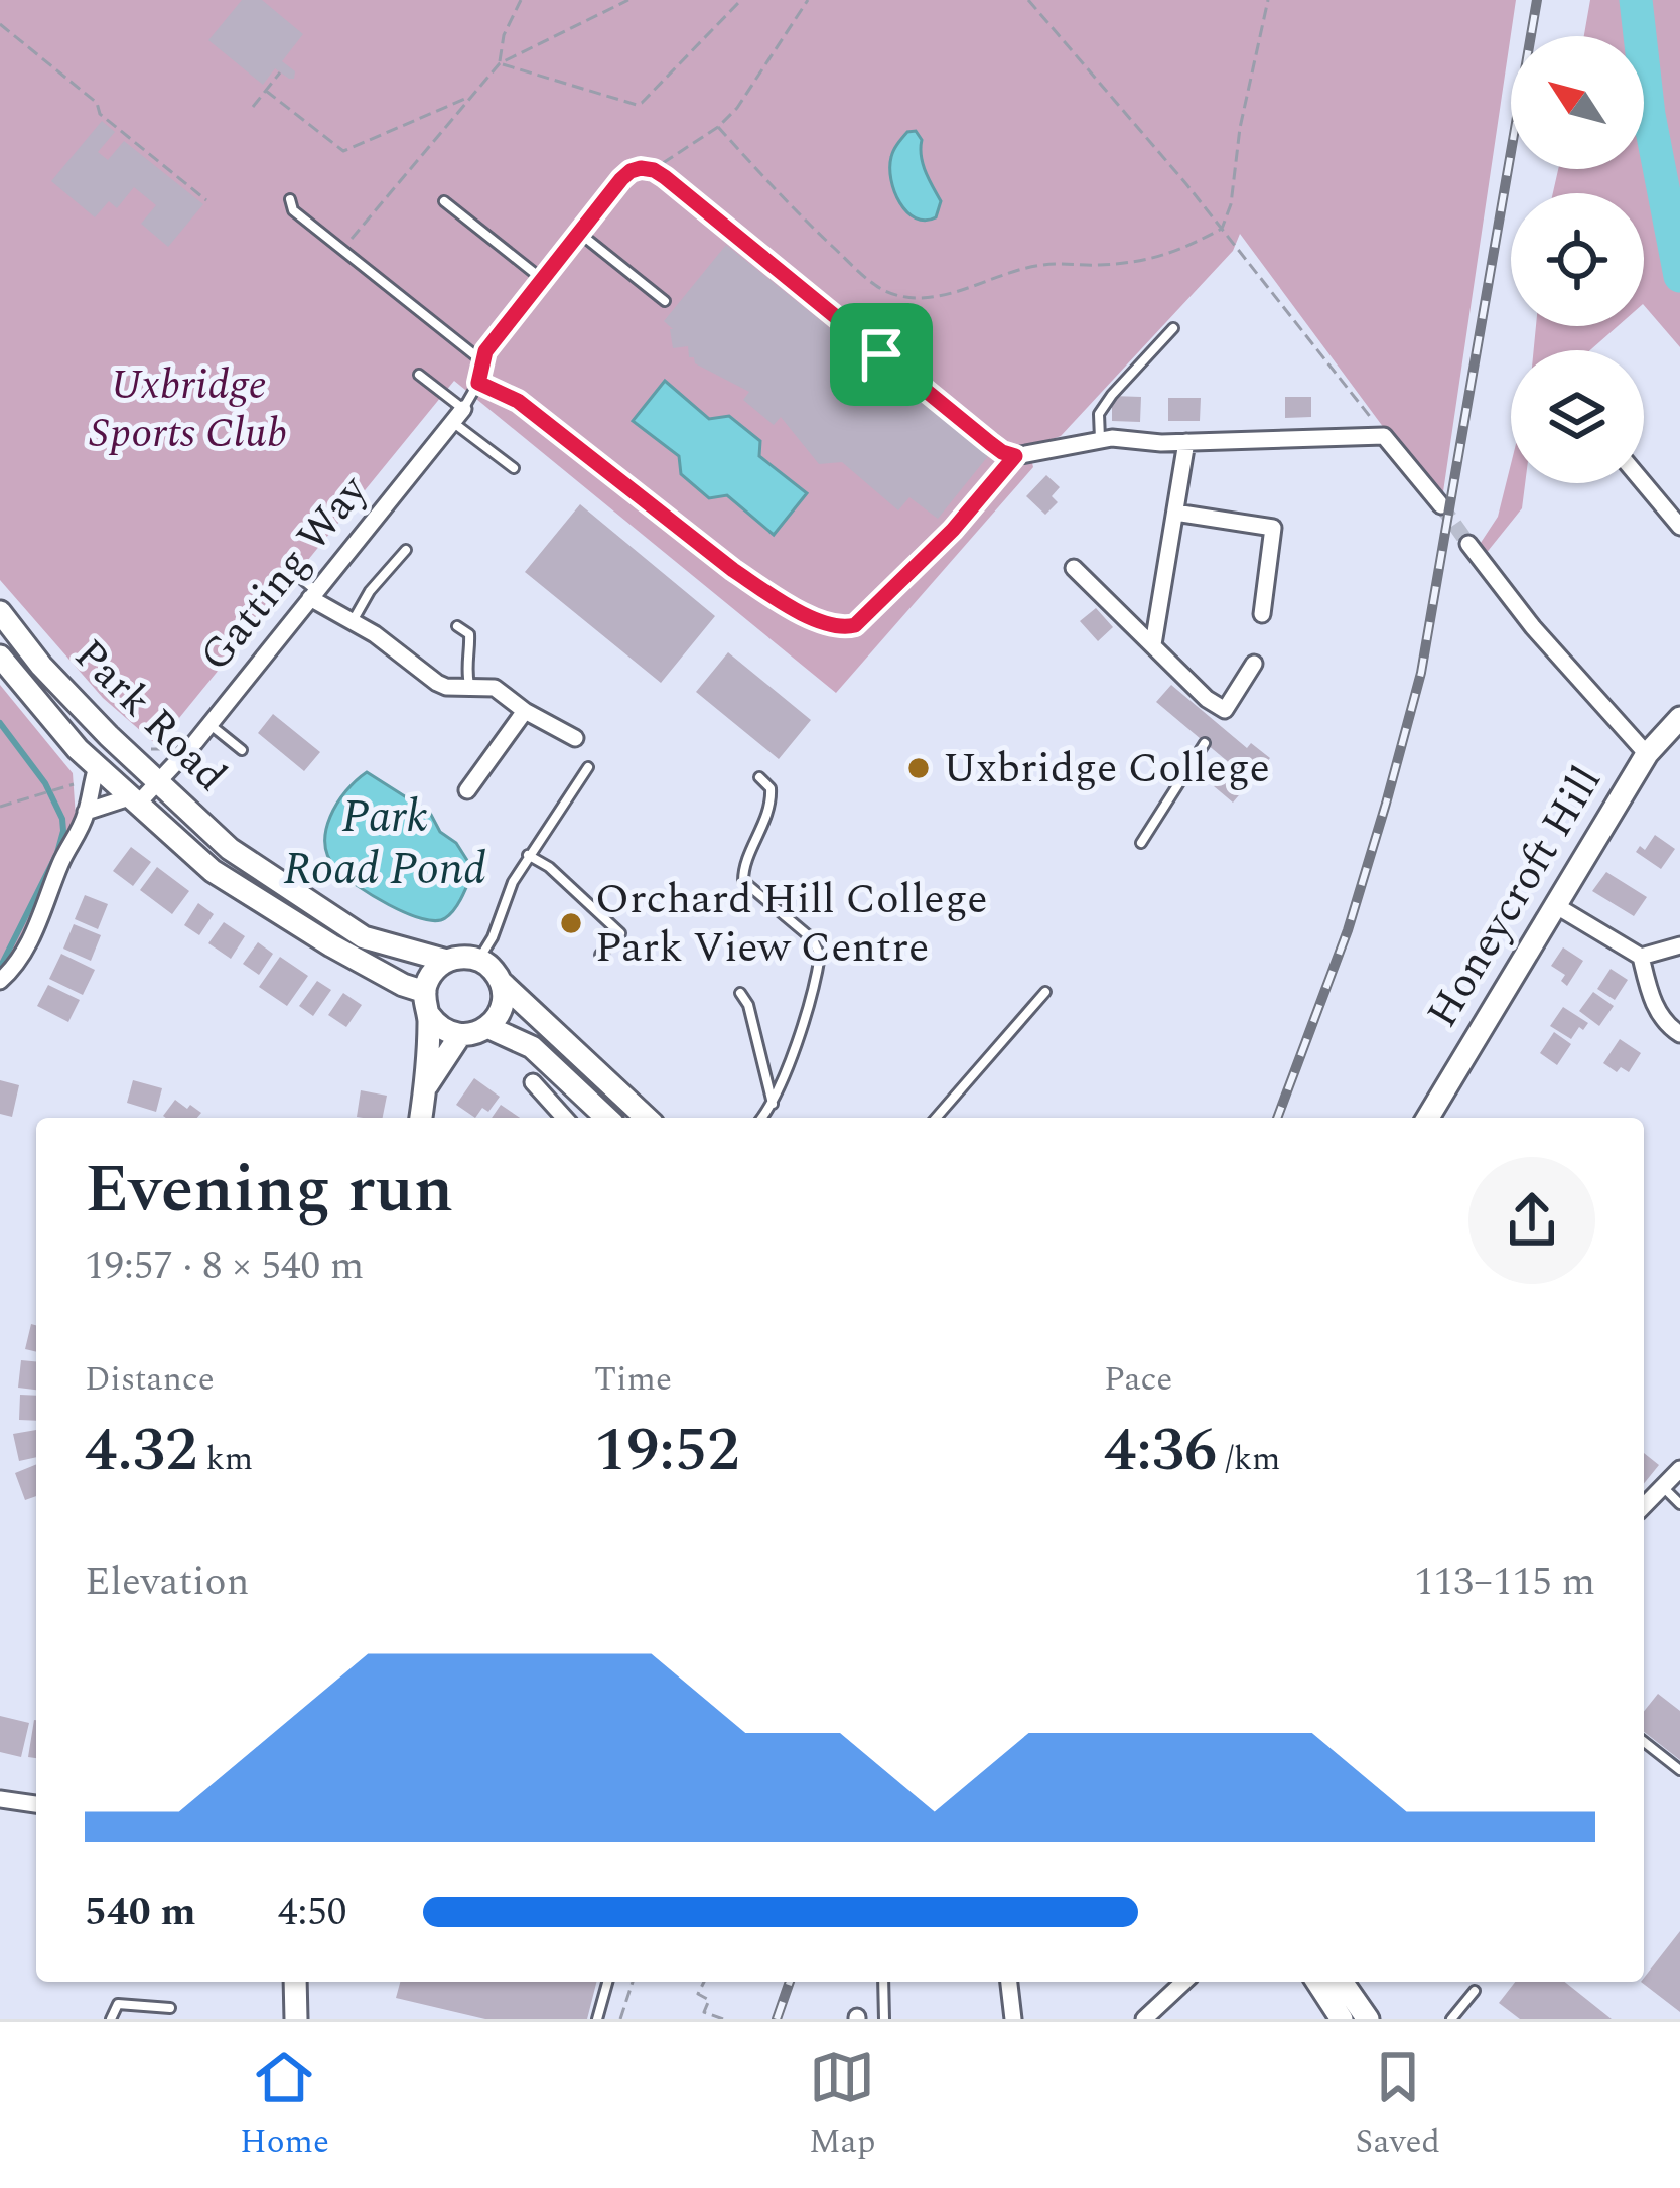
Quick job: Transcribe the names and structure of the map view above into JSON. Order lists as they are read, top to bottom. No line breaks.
{"streets":{"main road":["Park Road","Honeycroft Hill"],"street":["Gatting Way"]},"crossings":[["Gatting Way","Park Road"]],"water":["Park Road Pond"],"parks":["Uxbridge Sports Club"],"places":["Uxbridge College","Orchard Hill College Park View Centre"],"north":"top left","page":{"heading":["Evening run","19:57 · 8 × 540 m"],"stats":[["Distance","4.32 km"],["Time","19:52"],["Pace","4:36 /km"]],"chart":["Elevation","113–115 m"],"list":[{"name":"540 m","note":"4:50"}],"tabs":["Home","Map","Saved"]}}
